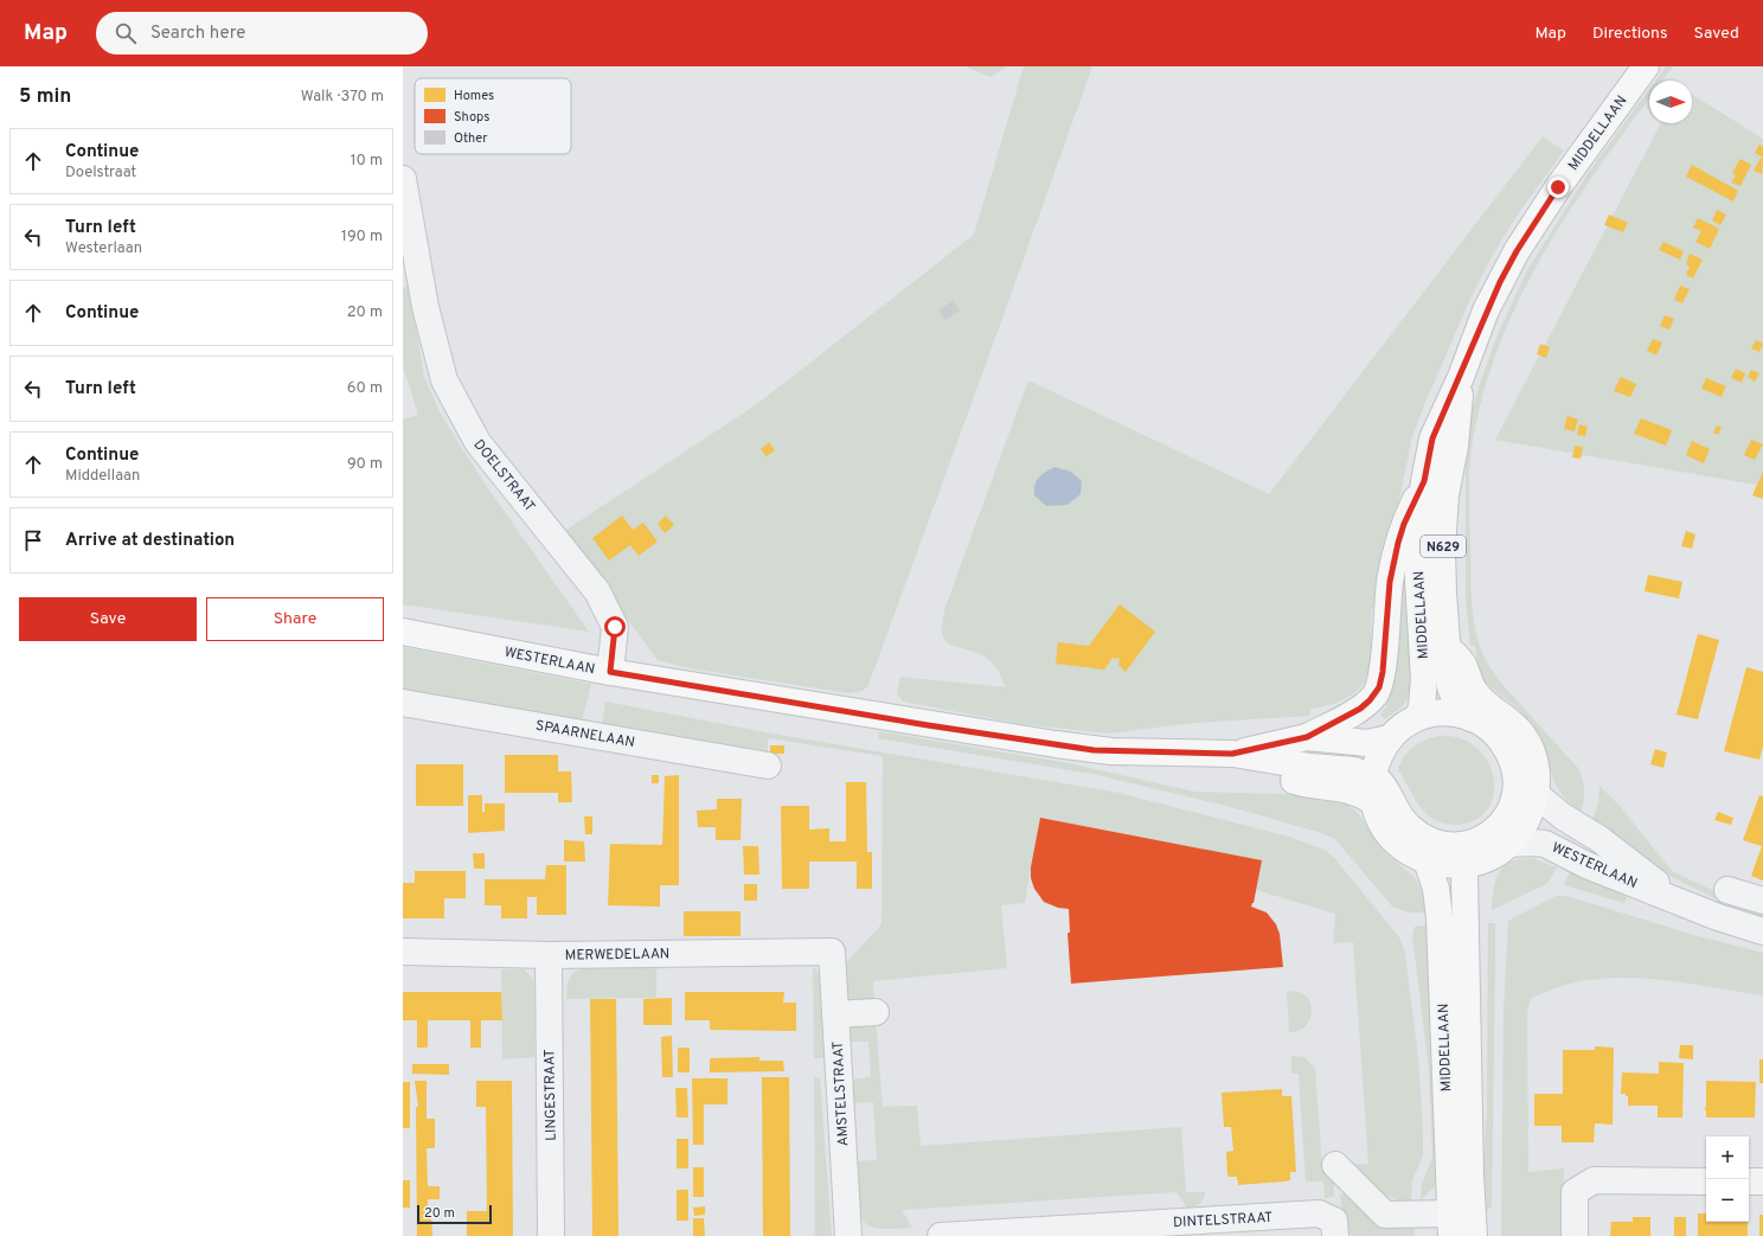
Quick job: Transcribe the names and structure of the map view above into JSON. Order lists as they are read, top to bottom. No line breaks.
{"streets":{"main road":["MIDDELLAAN","N629","WESTERLAAN"],"street":["DOELSTRAAT","SPAARNELAAN","MERWEDELAAN","AMSTELSTRAAT","LINGESTRAAT","DINTELSTRAAT"]},"crossings":[["MIDDELLAAN","WESTERLAAN"],["DOELSTRAAT","WESTERLAAN"],["MERWEDELAAN","AMSTELSTRAAT"],["MERWEDELAAN","LINGESTRAAT"]],"legend":["Homes","Shops","Other"],"scale_bar":"20 m","north":"right","page":{"header":"Map","search":"Search here","nav":["Map","Directions","Saved"],"heading":["5 min","Walk · 370 m"],"list":[["Continue","Doelstraat","10 m"],["Turn left","Westerlaan","190 m"],["Continue","20 m"],["Turn left","60 m"],["Continue","Middellaan","90 m"],"Arrive at destination"],"buttons":["Save","Share"],"map_buttons":["+","−"],"scale":"20 m"}}
